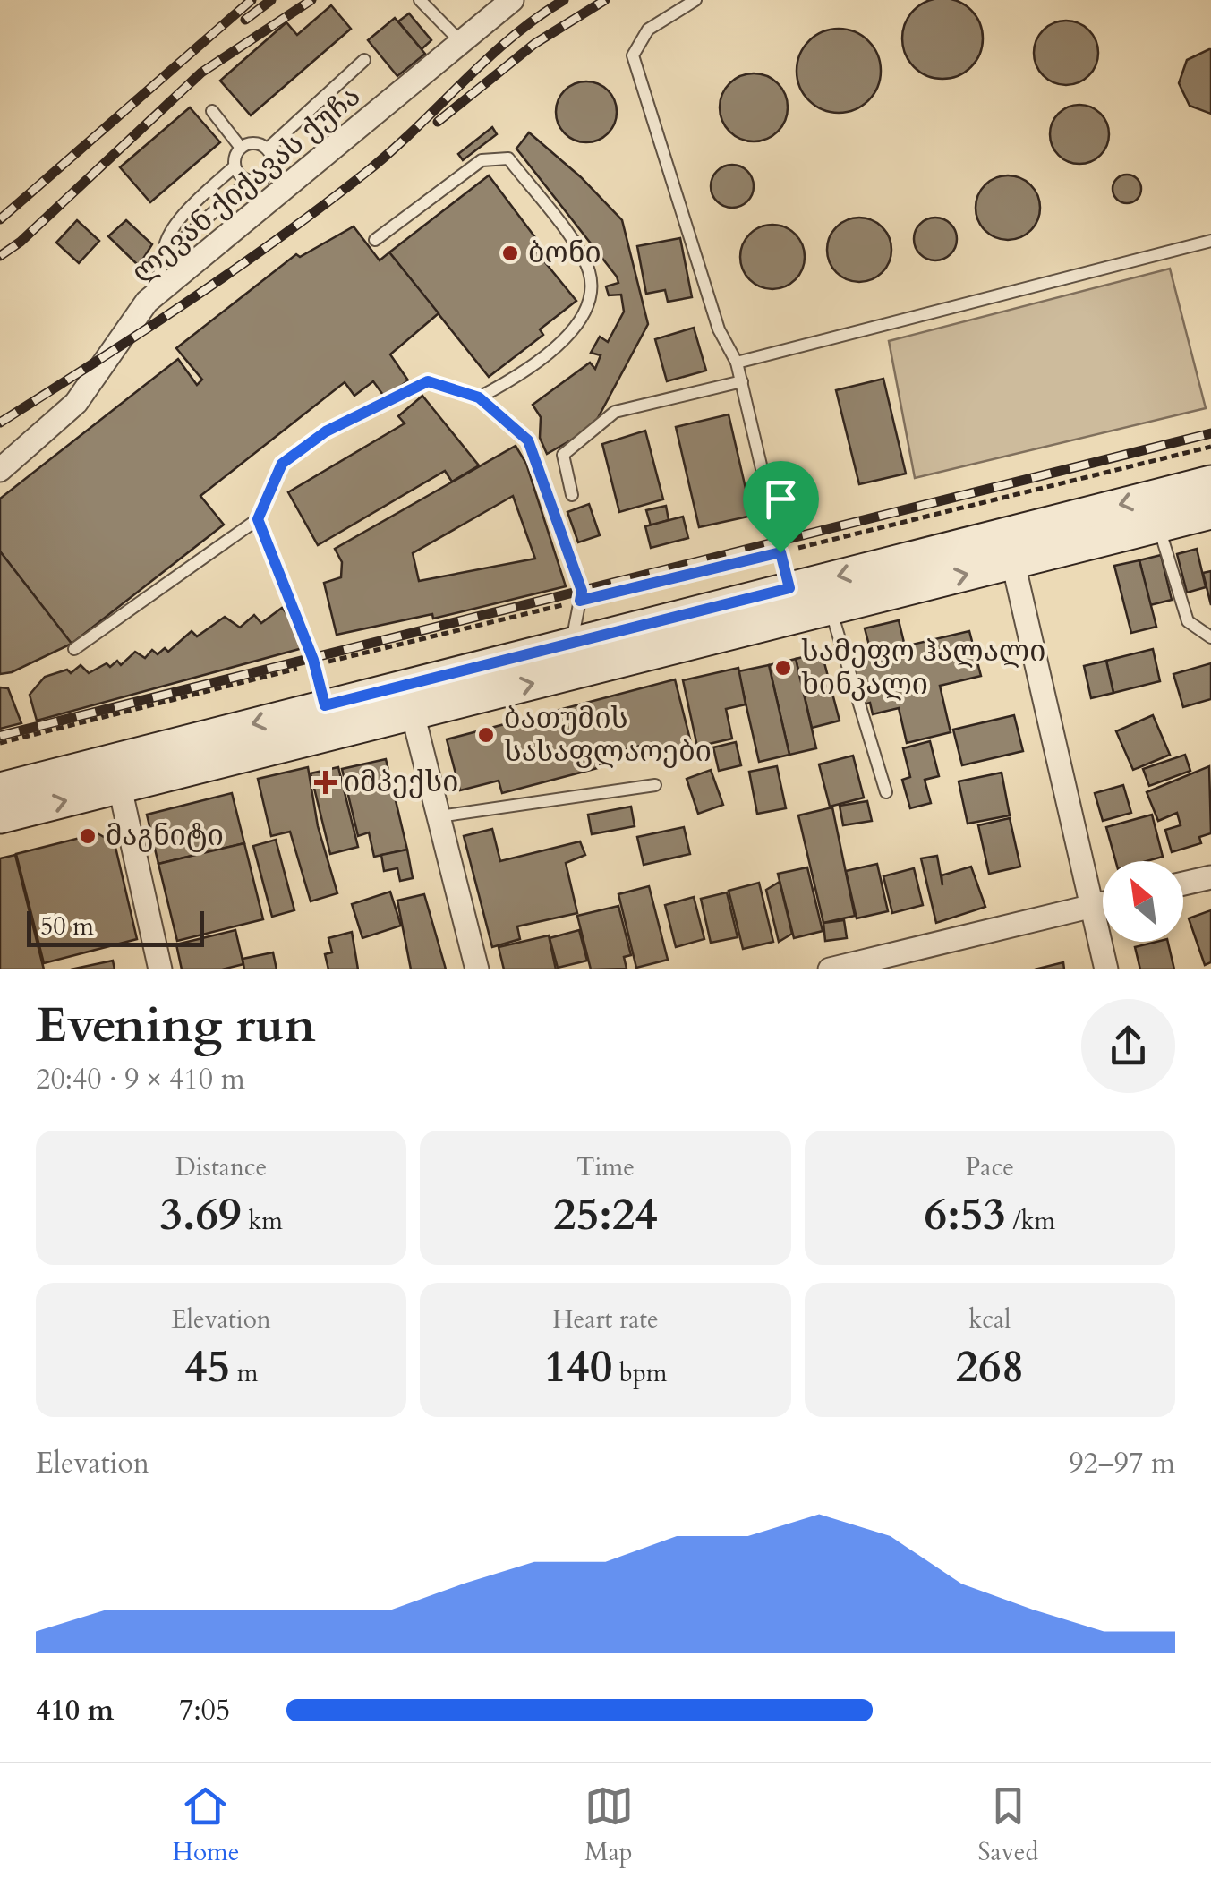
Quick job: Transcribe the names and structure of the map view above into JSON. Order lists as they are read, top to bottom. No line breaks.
{"streets":{"street":["ლევან ქიქავას ქუჩა"]},"places":{"other":["ბონი","სამეფო ჰალალი ხინკალი","ბათუმის სასაფლაოები","მაგნიტი"],"health":["იმპექსი"]},"scale_bar":"50 m","north":"top left","page":{"scale":"50 m","heading":["Evening run","20:40 · 9 × 410 m"],"stats":[["Distance","3.69 km"],["Time","25:24"],["Pace","6:53 /km"],["Elevation","45 m"],["Heart rate","140 bpm"],["kcal","268"]],"chart":["Elevation","92–97 m"],"list":[{"name":"410 m","note":"7:05"}],"tabs":["Home","Map","Saved"]}}
